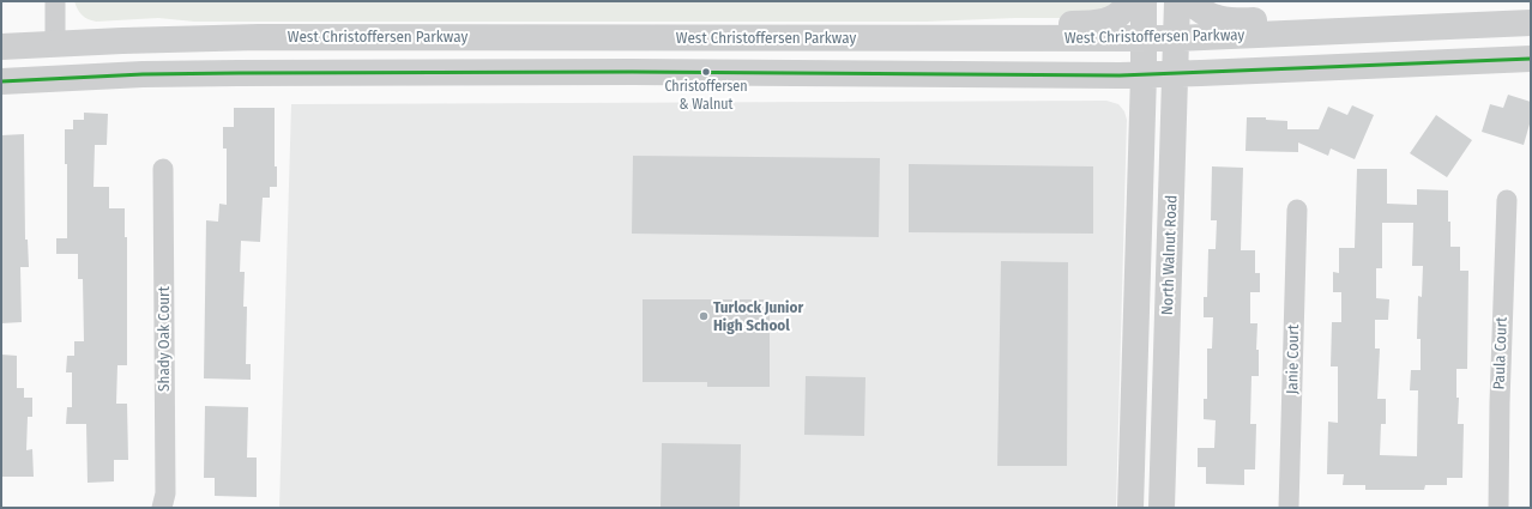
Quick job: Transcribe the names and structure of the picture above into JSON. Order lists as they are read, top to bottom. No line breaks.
{"streets":{"street":["West Christoffersen Parkway","North Walnut Road","Shady Oak Court","Paula Court","Janie Court"]},"crossings":[["West Christoffersen Parkway","North Walnut Road"]],"places":["Christoffersen & Walnut","Turlock Junior High School"]}
